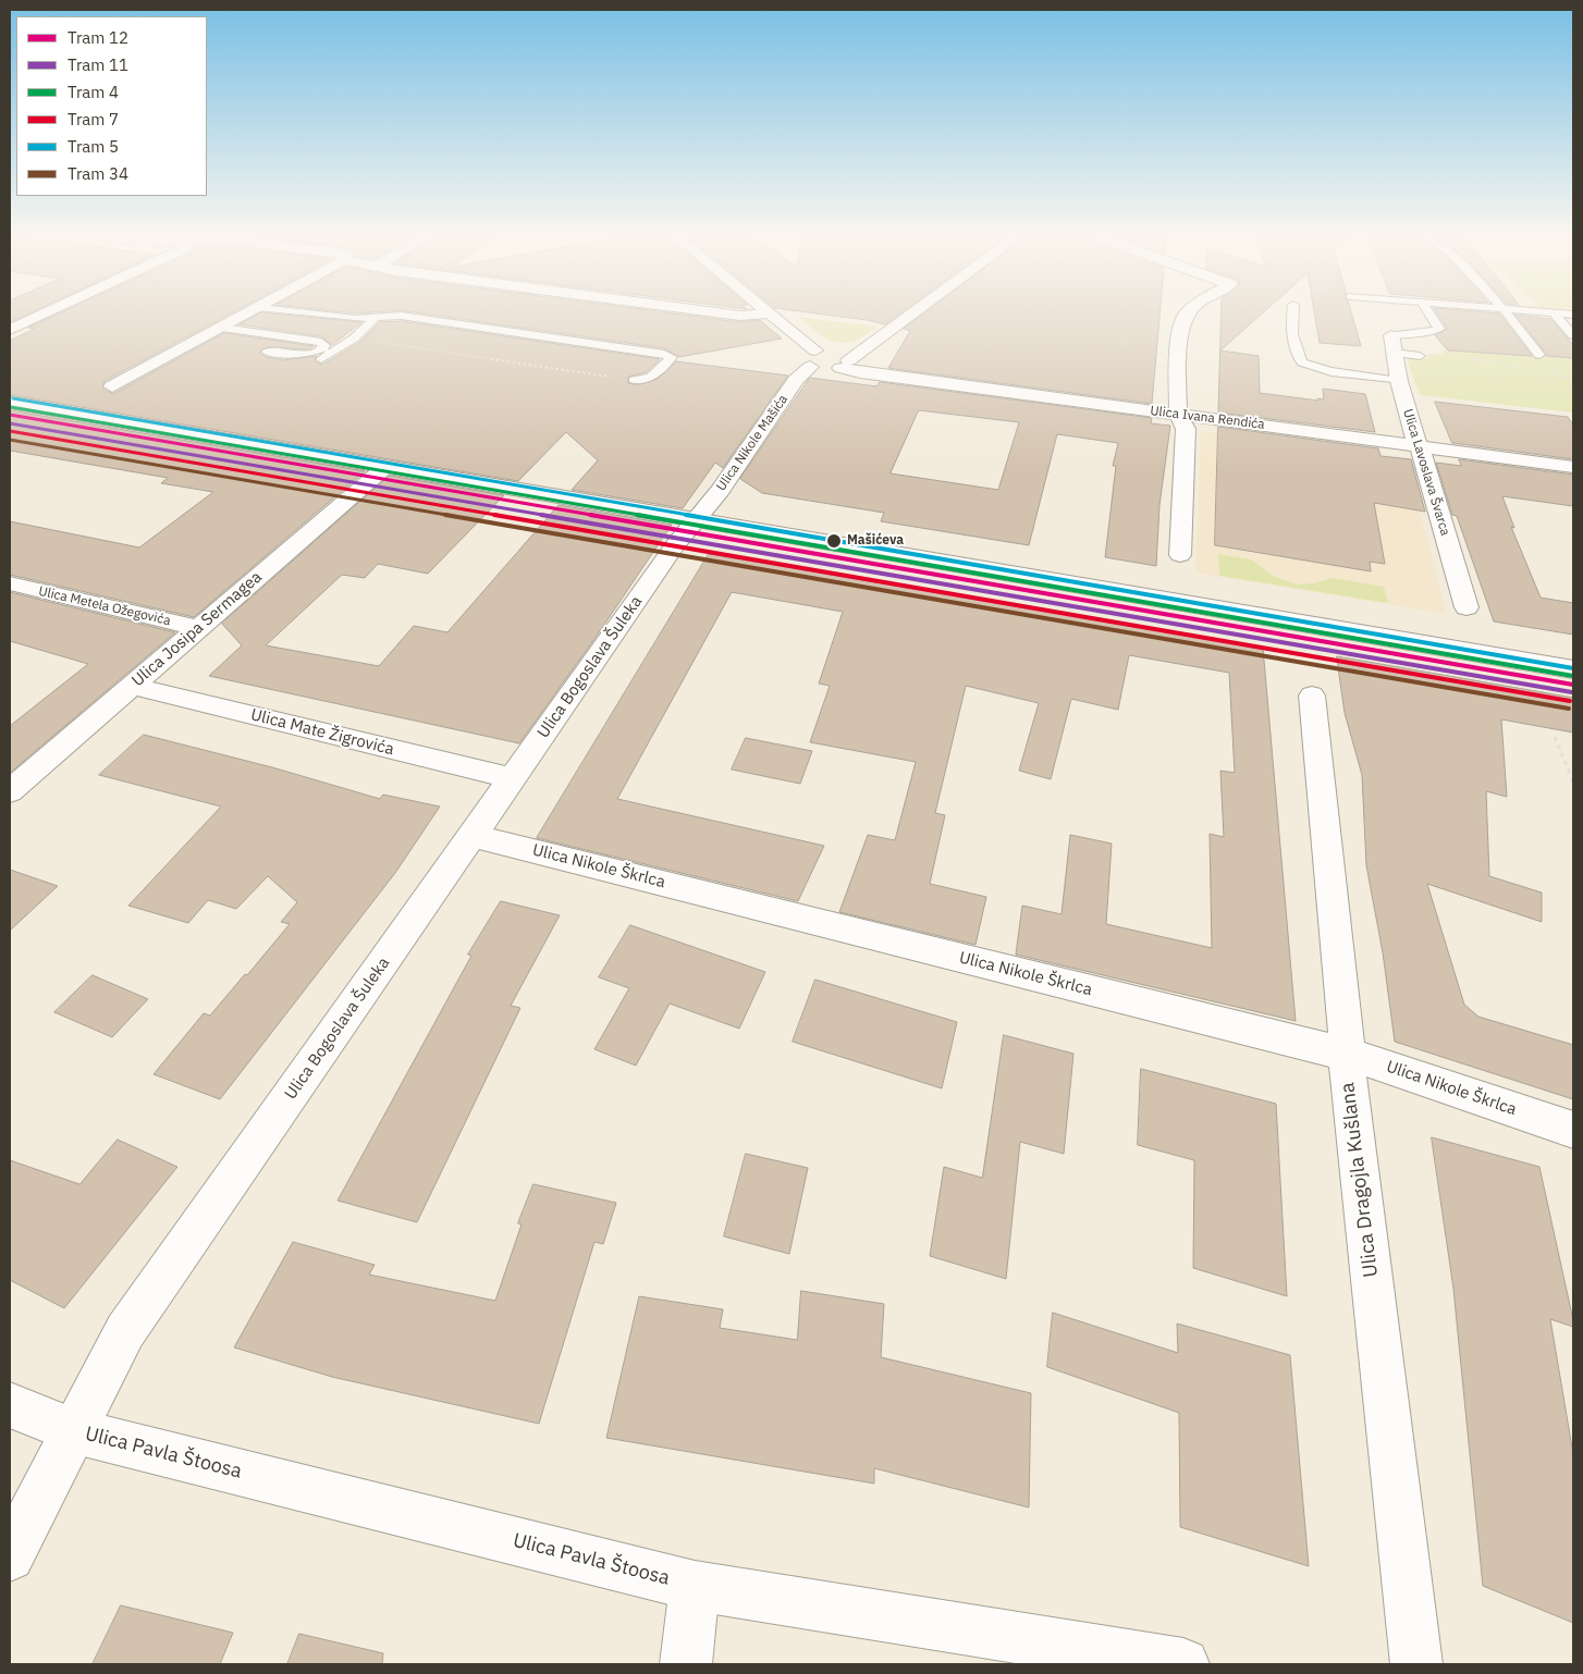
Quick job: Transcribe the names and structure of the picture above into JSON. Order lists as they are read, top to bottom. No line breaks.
{"streets":{"street":["Ulica Ivana Rendića","Ulica Nikole Mašića","Ulica Lavoslava Švarca","Ulica Metela Ožegovića","Ulica Josipa Sermagea","Ulica Bogoslava Šuleka","Ulica Mate Žigrovića","Ulica Nikole Škrlca","Ulica Dragojla Kušlana","Ulica Pavla Štoosa"]},"crossings":[["Ulica Ivana Rendića","Ulica Nikole Mašića"],["Ulica Ivana Rendića","Ulica Lavoslava Švarca"],["Ulica Nikole Mašića","Ulica Bogoslava Šuleka"],["Ulica Metela Ožegovića","Ulica Josipa Sermagea"],["Ulica Josipa Sermagea","Ulica Mate Žigrovića"],["Ulica Bogoslava Šuleka","Ulica Mate Žigrovića"],["Ulica Bogoslava Šuleka","Ulica Nikole Škrlca"],["Ulica Bogoslava Šuleka","Ulica Pavla Štoosa"],["Ulica Nikole Škrlca","Ulica Dragojla Kušlana"]],"places":["Mašićeva"],"lines":["tram line 5","tram line 4","tram line 12","tram line 11","tram line 7","tram line 34"],"legend":["Tram 12","Tram 11","Tram 4","Tram 7","Tram 5","Tram 34"]}
